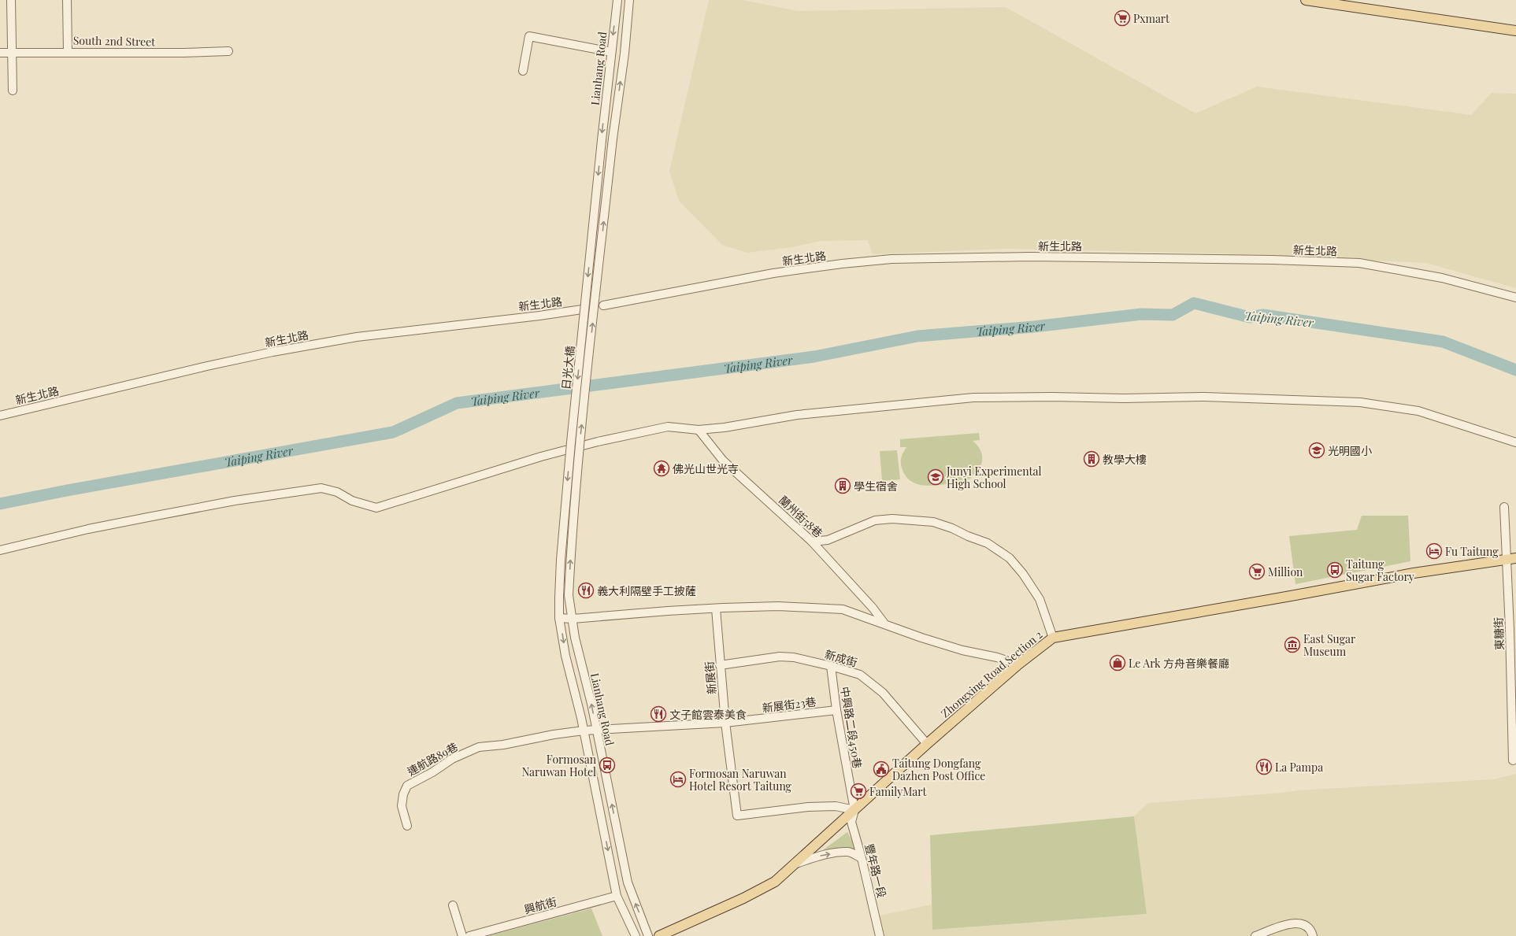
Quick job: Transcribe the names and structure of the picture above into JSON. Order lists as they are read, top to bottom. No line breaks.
{"streets":{"main road":["Zhongxing Road Section 2"],"street":["South 2nd Street","Lianhang Road","新生北路","日光大橋","蘭州街58巷","東糖街","新成街","新展街","新展街23巷","中興路二段450巷","連航路89巷","豐年路一段","興航街"]},"crossings":[["Lianhang Road","日光大橋"],["Lianhang Road","新展街23巷"],["Lianhang Road","連航路89巷"],["Lianhang Road","興航街"],["東糖街","Zhongxing Road Section 2"],["新成街","Zhongxing Road Section 2"],["新成街","新展街"],["新成街","中興路二段450巷"],["Zhongxing Road Section 2","新展街"],["Zhongxing Road Section 2","中興路二段450巷"],["Zhongxing Road Section 2","豐年路一段"],["新展街","新展街23巷"],["新展街","中興路二段450巷"],["新展街","豐年路一段"],["新展街23巷","中興路二段450巷"],["新展街23巷","連航路89巷"],["中興路二段450巷","豐年路一段"]],"water":["Taiping River"],"places":{"supermarket":["Pxmart","Million","FamilyMart"],"school or university":["光明國小","Junyi Experimental High School"],"building":["教學大樓","學生宿舍"],"temple":["佛光山世光寺"],"hotel":["Fu Taitung","Formosan Naruwan Hotel Resort Taitung"],"bus stop":["Taitung Sugar Factory","Formosan Naruwan Hotel"],"restaurant":["義大利隔壁手工披薩","文子館雲泰美食","La Pampa"],"museum":["East Sugar Museum"],"shop":["Le Ark 方舟音樂餐廳"],"public building":["Taitung Dongfang Dazhen Post Office"]}}
